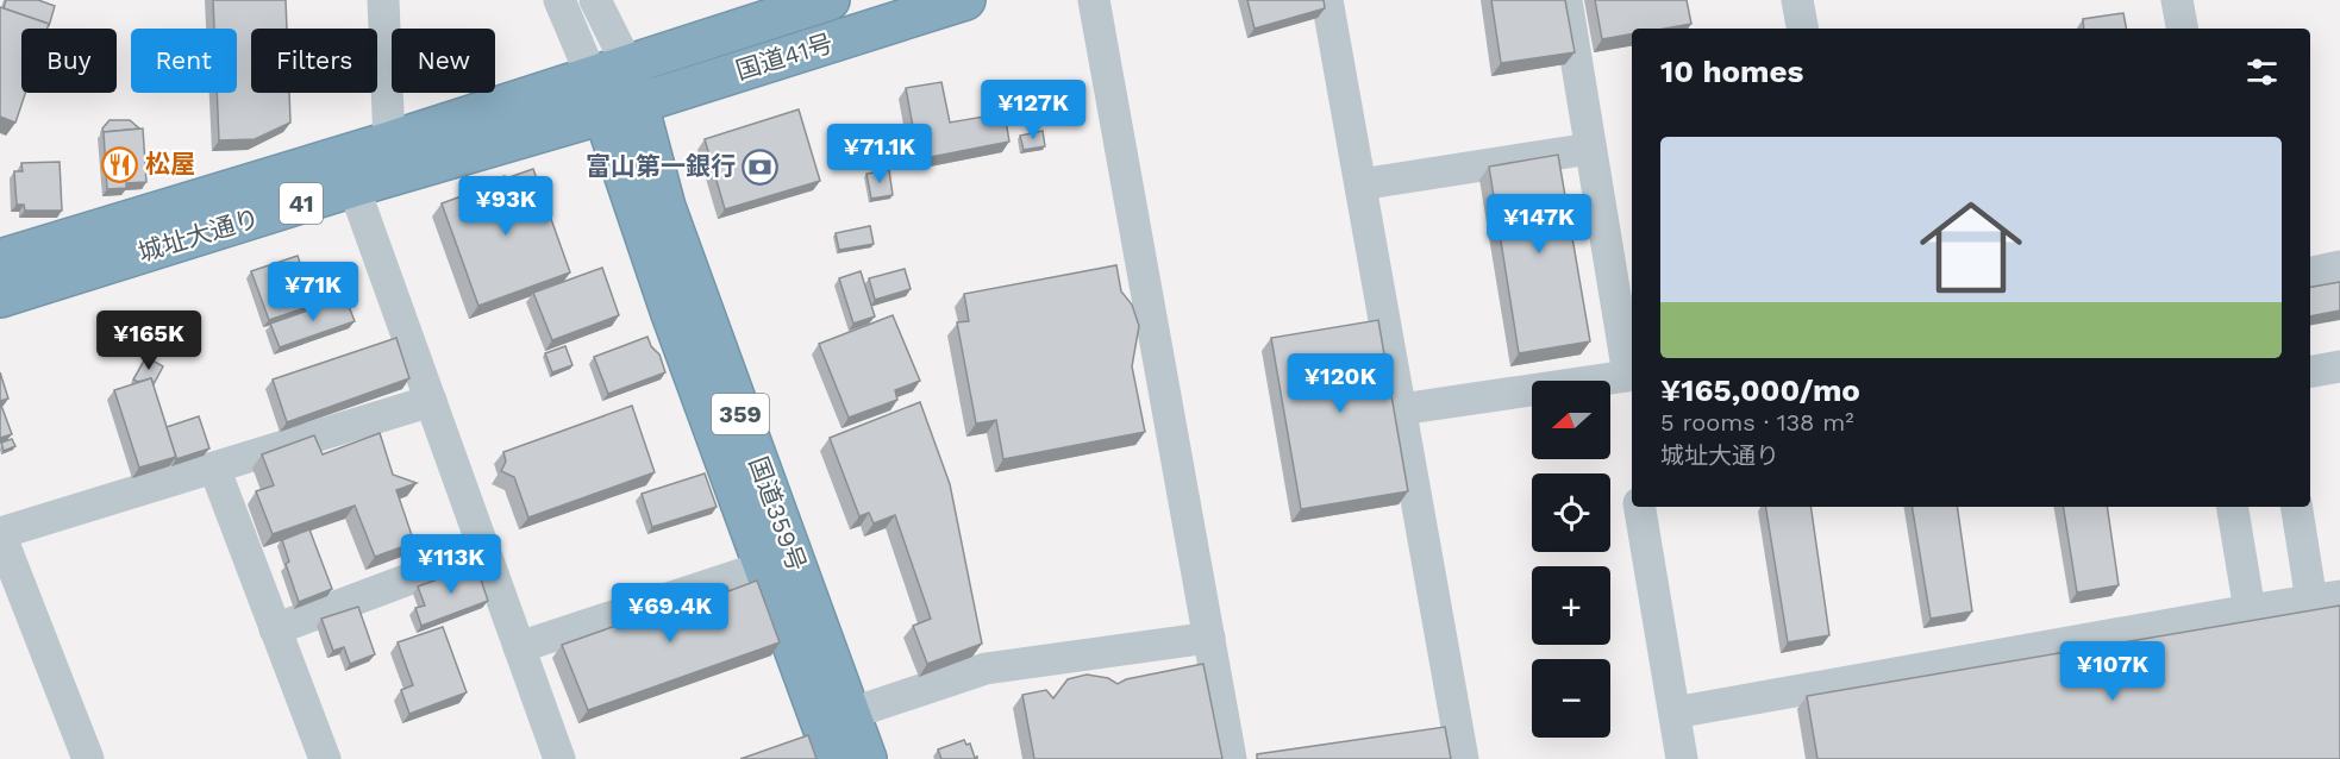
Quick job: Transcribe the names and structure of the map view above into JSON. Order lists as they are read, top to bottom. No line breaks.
{"streets":{"highway":["国道41号","41","城址大通り","359","国道359号"]},"crossings":[["国道41号","城址大通り"],["国道41号","国道359号"],["城址大通り","国道359号"]],"places":{"restaurant":["松屋"],"bank":["富山第一銀行"]},"north":"left","page":{"chip":["Buy","Rent","Filters","New"],"heading":"10 homes","price":["¥127K","¥71.1K","¥93K","¥147K","¥71K","¥165K","¥120K","¥113K","¥69.4K","¥107K"],"list":[{"name":"¥165,000/mo","note":"5 rooms · 138 m² · 城址大通り"}],"map_buttons":["+","−"]}}
